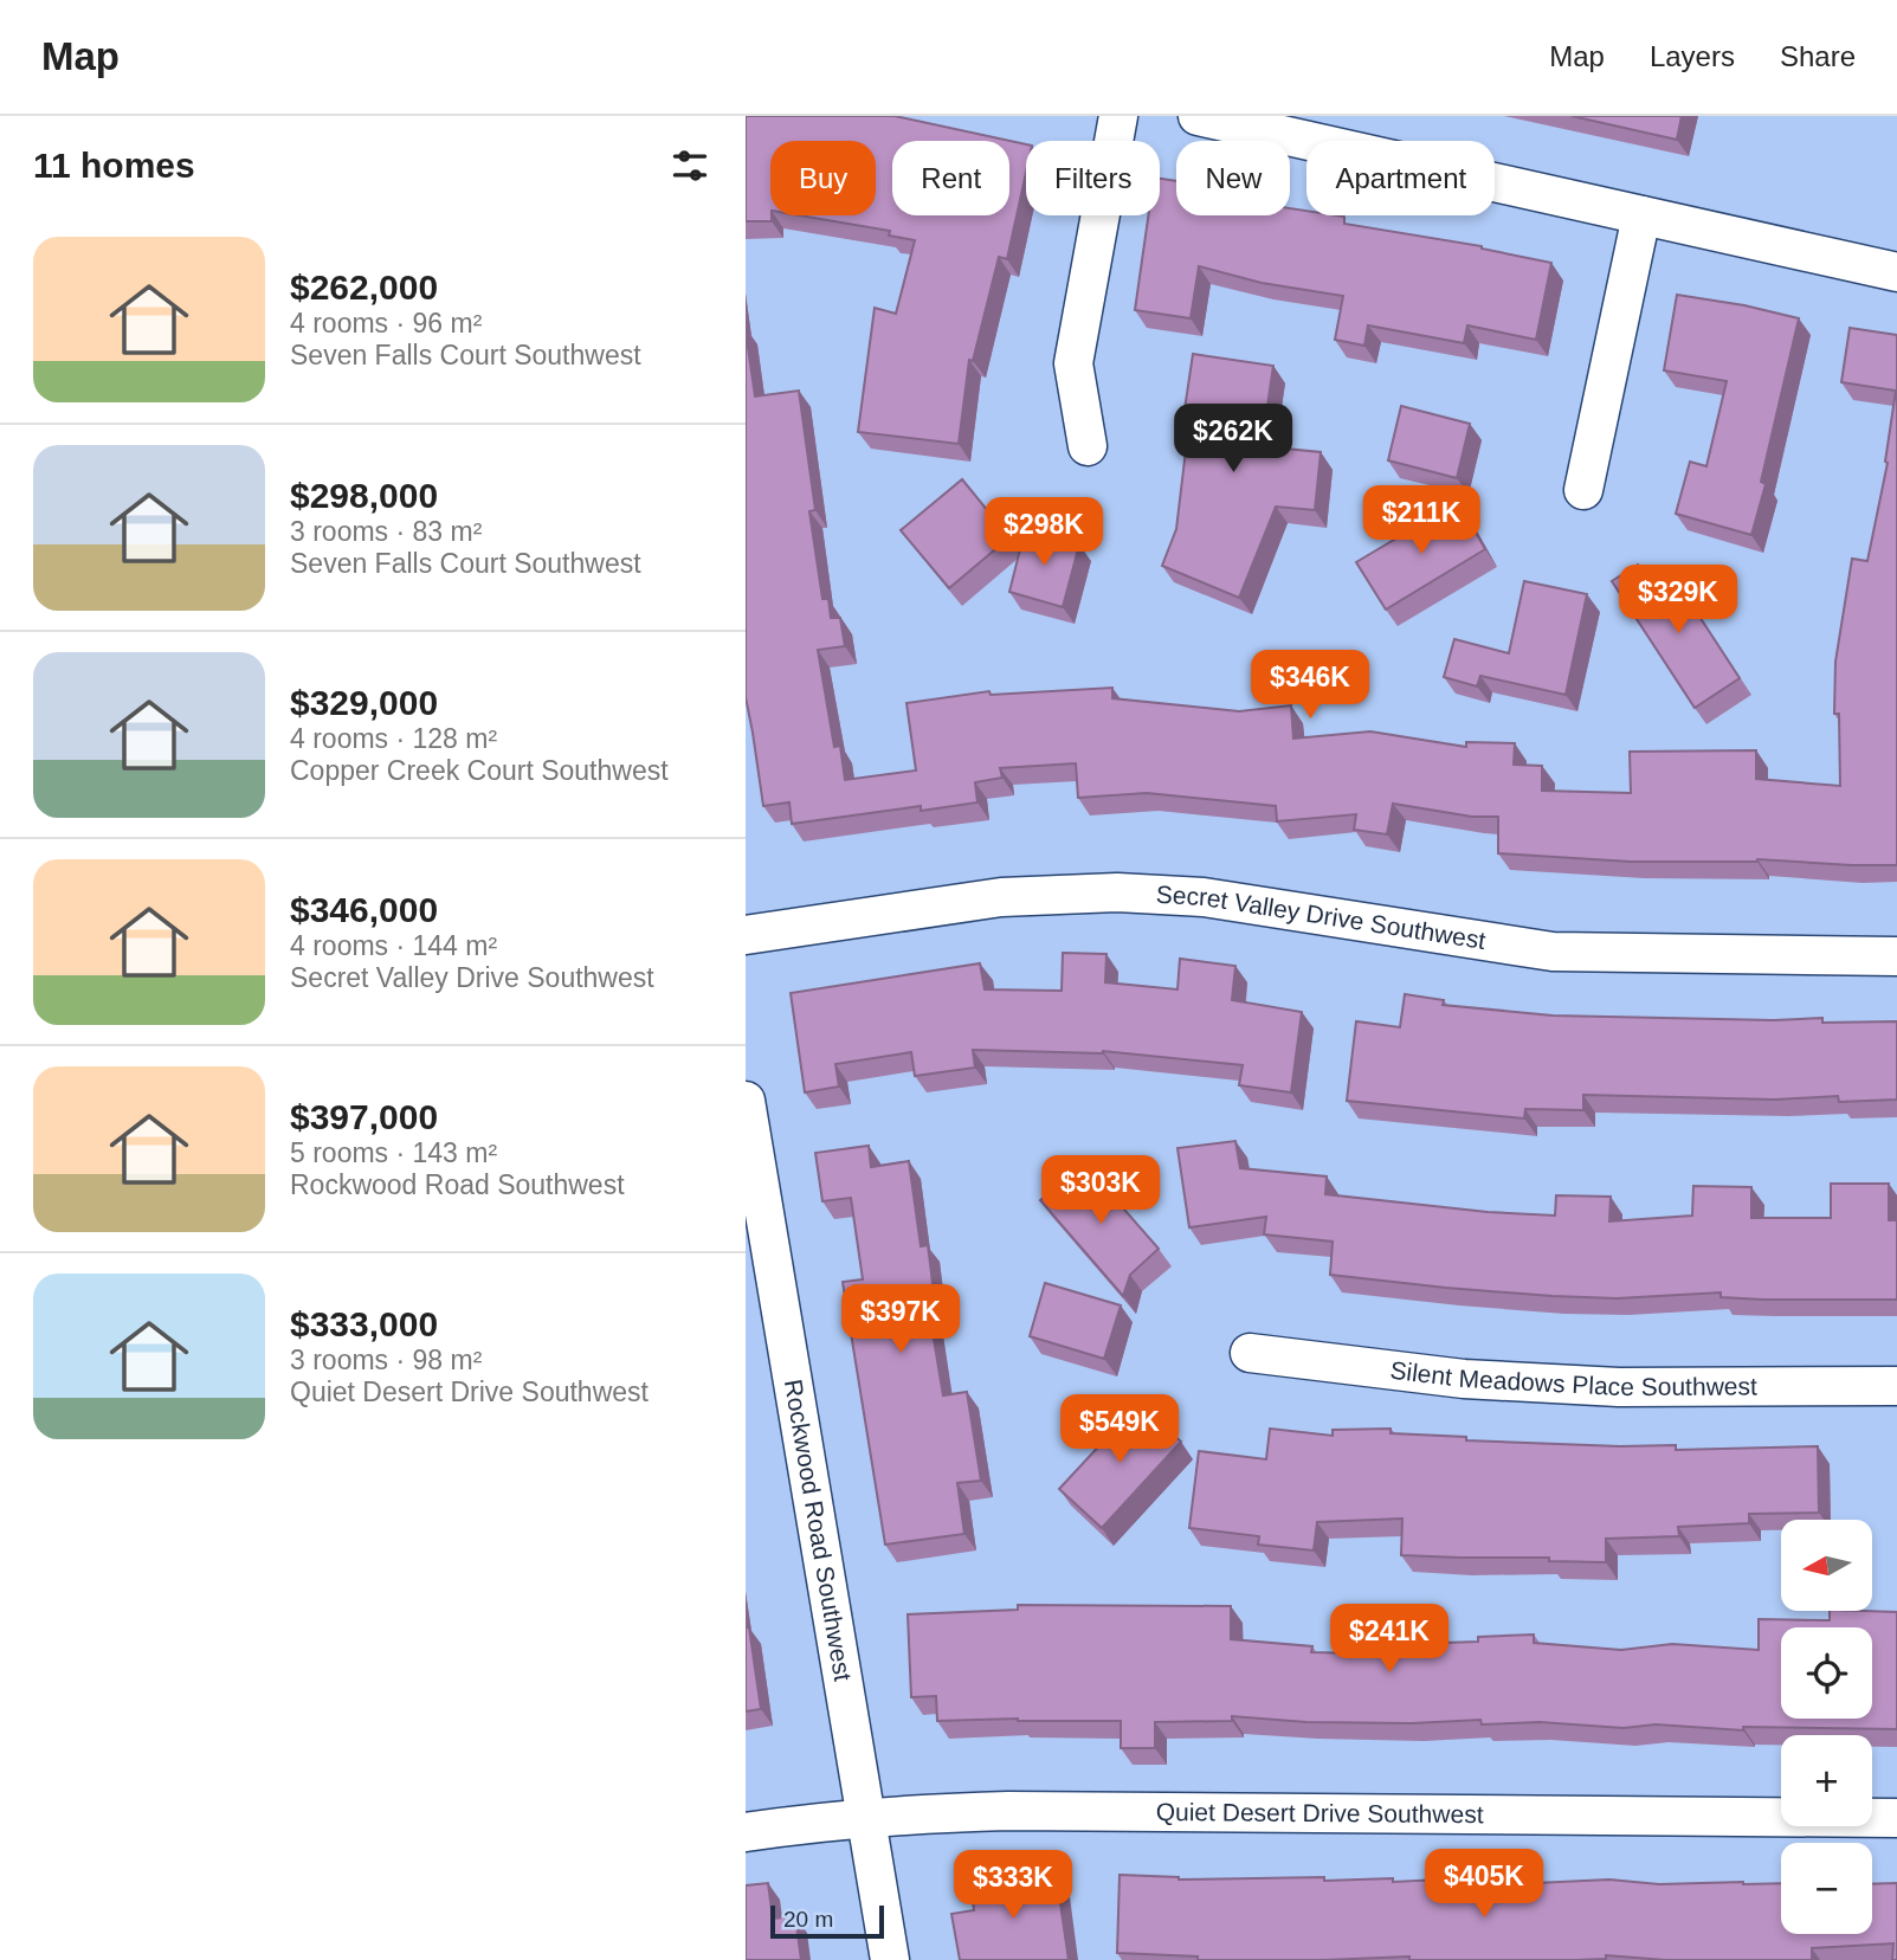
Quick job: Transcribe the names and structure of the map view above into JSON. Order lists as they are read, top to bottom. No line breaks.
{"streets":{"street":["Secret Valley Drive Southwest","Silent Meadows Place Southwest","Rockwood Road Southwest","Quiet Desert Drive Southwest"]},"crossings":[["Rockwood Road Southwest","Quiet Desert Drive Southwest"]],"scale_bar":"20 m","north":"left","page":{"header":"Map","nav":["Map","Layers","Share"],"heading":"11 homes","chip":["Buy","Rent","Filters","New","Apartment"],"list":[{"name":"$262,000","note":"4 rooms · 96 m² · Seven Falls Court Southwest"},{"name":"$298,000","note":"3 rooms · 83 m² · Seven Falls Court Southwest"},{"name":"$329,000","note":"4 rooms · 128 m² · Copper Creek Court Southwest"},{"name":"$346,000","note":"4 rooms · 144 m² · Secret Valley Drive Southwest"},{"name":"$397,000","note":"5 rooms · 143 m² · Rockwood Road Southwest"},{"name":"$333,000","note":"3 rooms · 98 m² · Quiet Desert Drive Southwest"}],"price":["$262K","$211K","$298K","$329K","$346K","$303K","$397K","$549K","$241K","$405K","$333K"],"map_buttons":["+","−"],"scale":"20 m"}}
